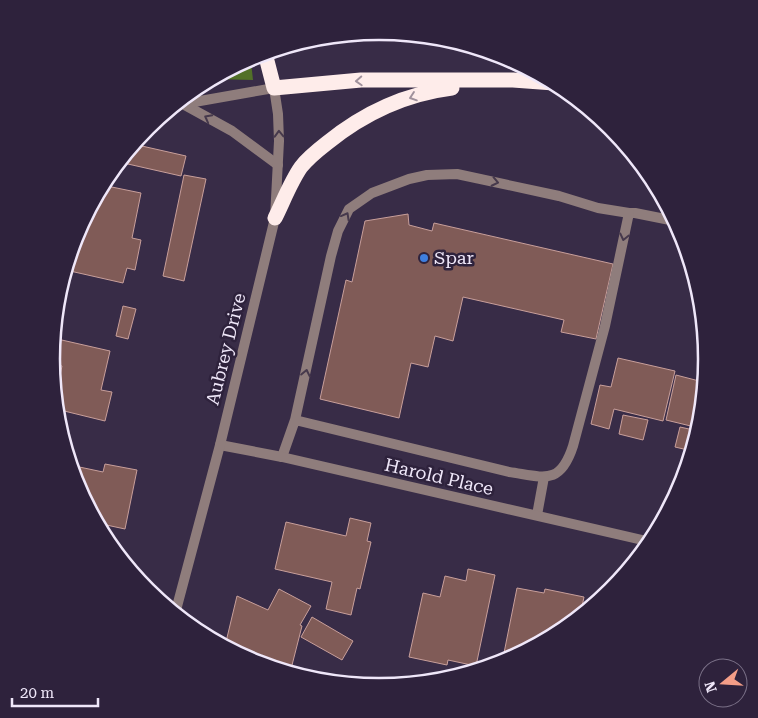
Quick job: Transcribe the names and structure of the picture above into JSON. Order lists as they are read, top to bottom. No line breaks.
{"streets":{"street":["Aubrey Drive","Harold Place"]},"crossings":[["Aubrey Drive","Harold Place"]],"places":["Spar"],"scale_bar":"20 m","north":"left"}
